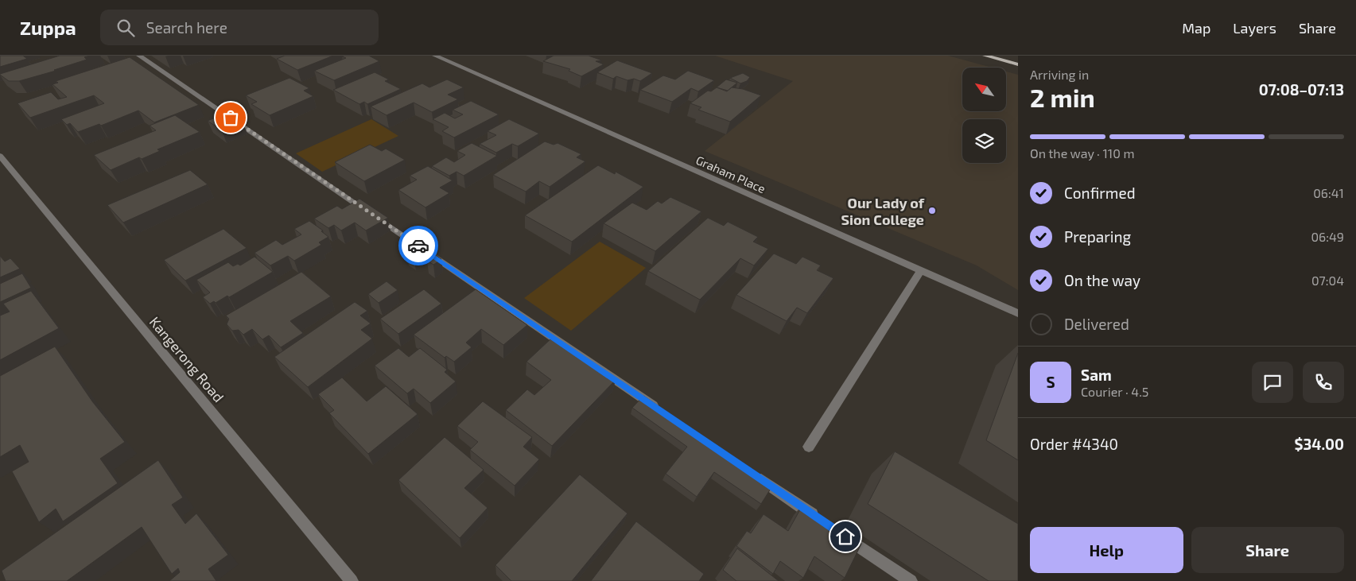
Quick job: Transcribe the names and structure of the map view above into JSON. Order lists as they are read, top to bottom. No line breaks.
{"streets":{"street":["Graham Place","Kangerong Road"]},"places":["Our Lady of Sion College"],"north":"top left","page":{"header":"Zuppa","search":"Search here","nav":["Map","Layers","Share"],"heading":["2 min","Arriving in","07:08–07:13"],"panel":["Sam","Courier · 4.5","Order #4340","$34.00"],"bar":"On the way · 110 m","list":[["Confirmed","06:41"],["Preparing","06:49"],["On the way","07:04"],"Delivered"],"round":"S","buttons":["Help","Share"]}}
